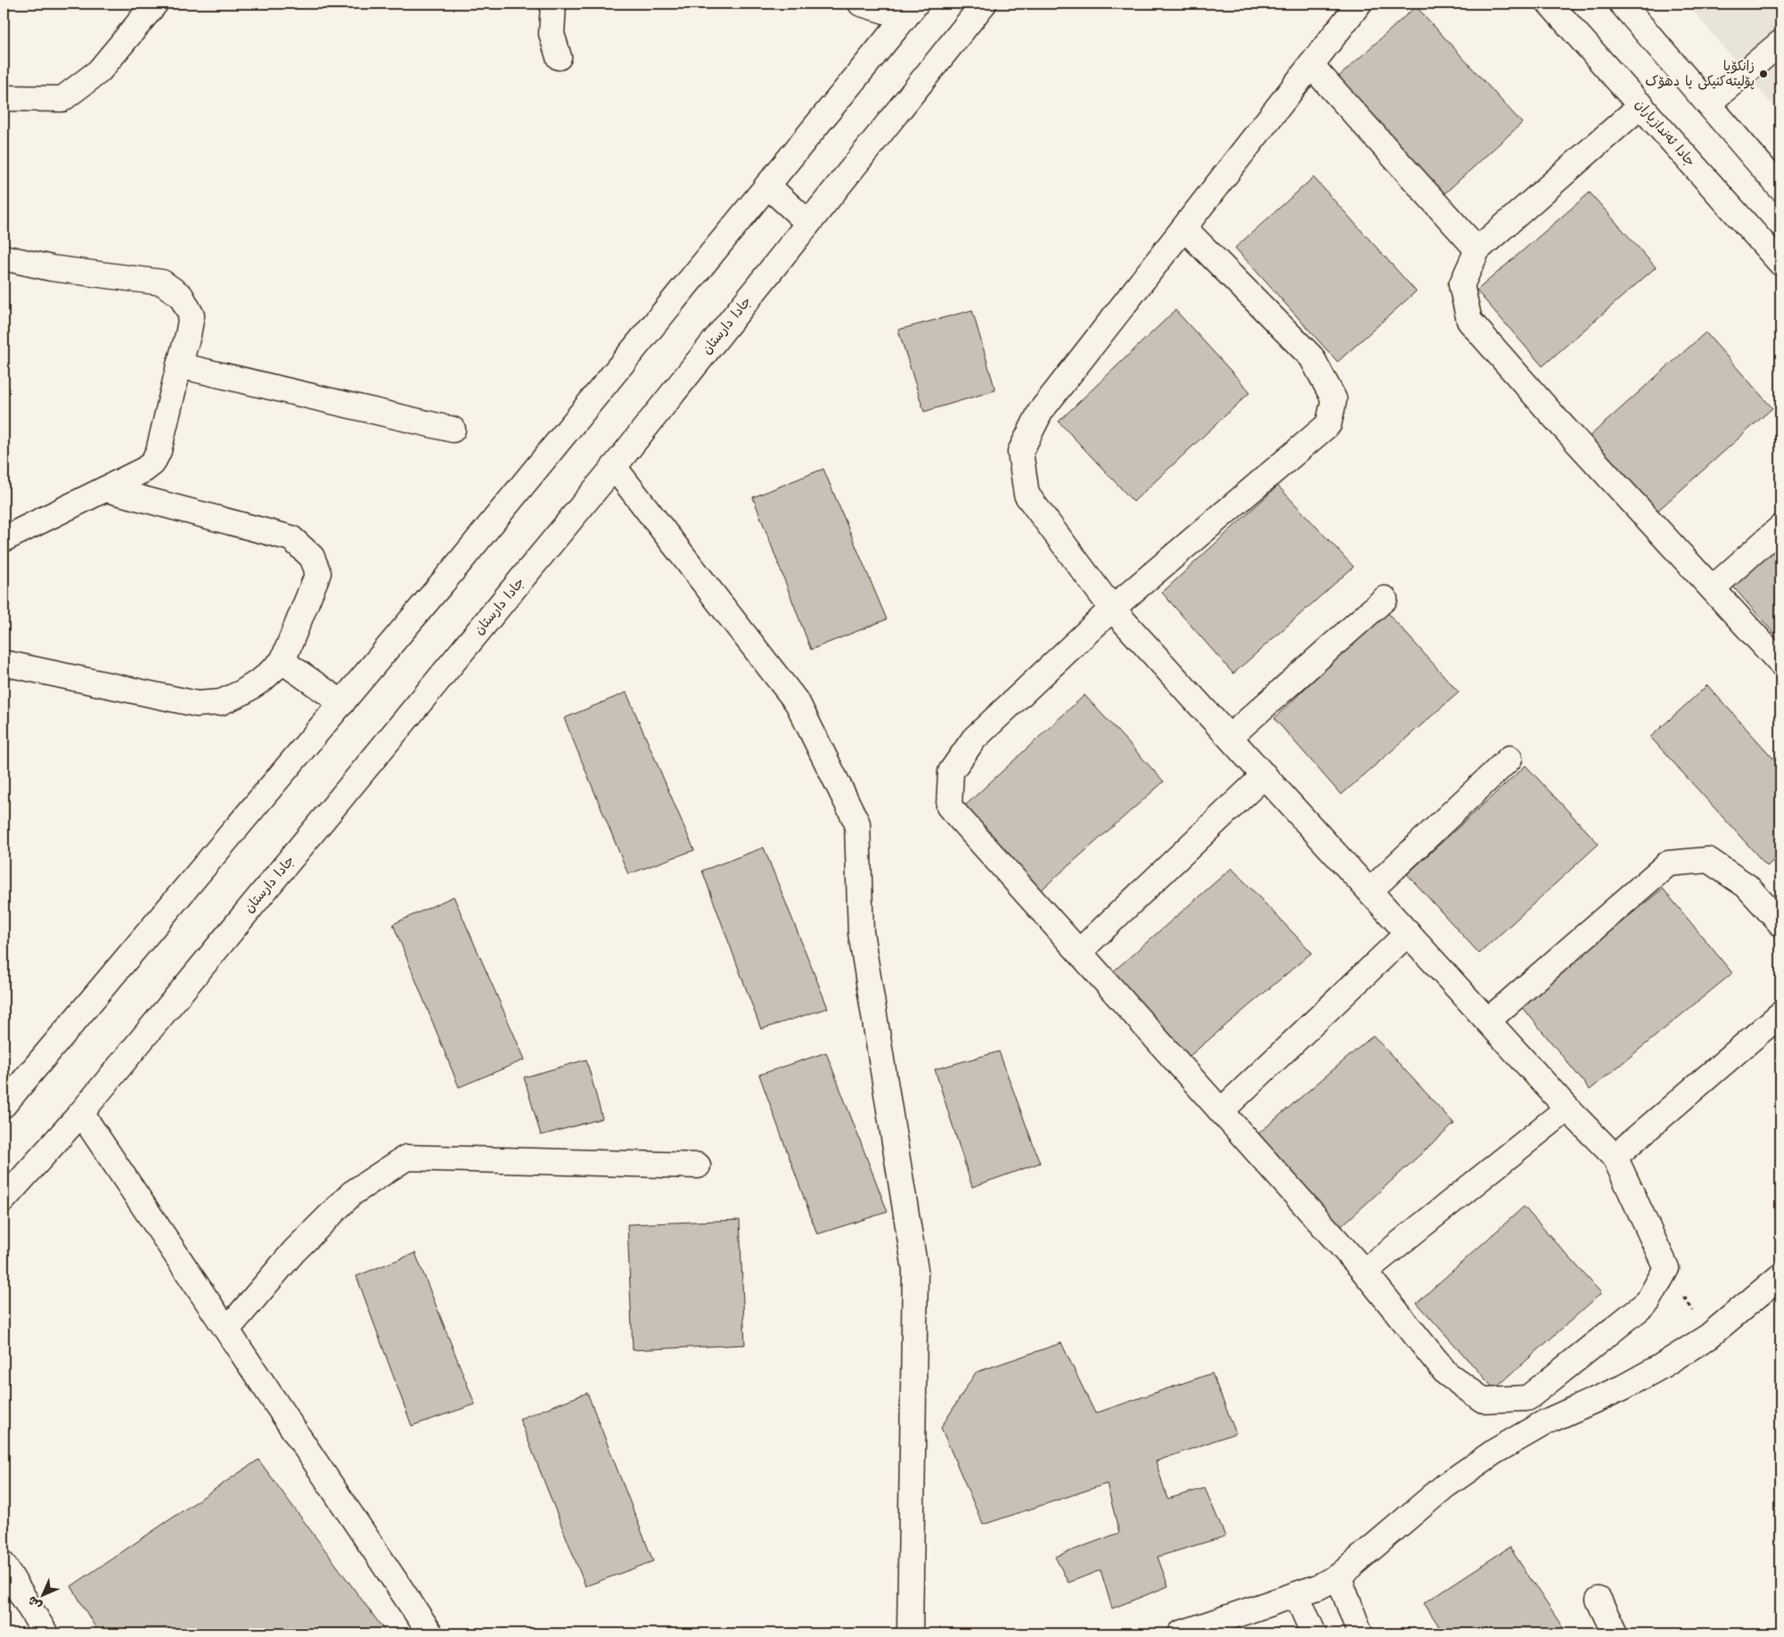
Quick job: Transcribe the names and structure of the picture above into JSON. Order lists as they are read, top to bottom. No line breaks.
{"streets":{"street":["جادا ئەندازیاران","جادا دارستان"]},"places":["زانکۆیا پۆلیتەکنیکی یا دهۆک"],"north":"bottom left"}
